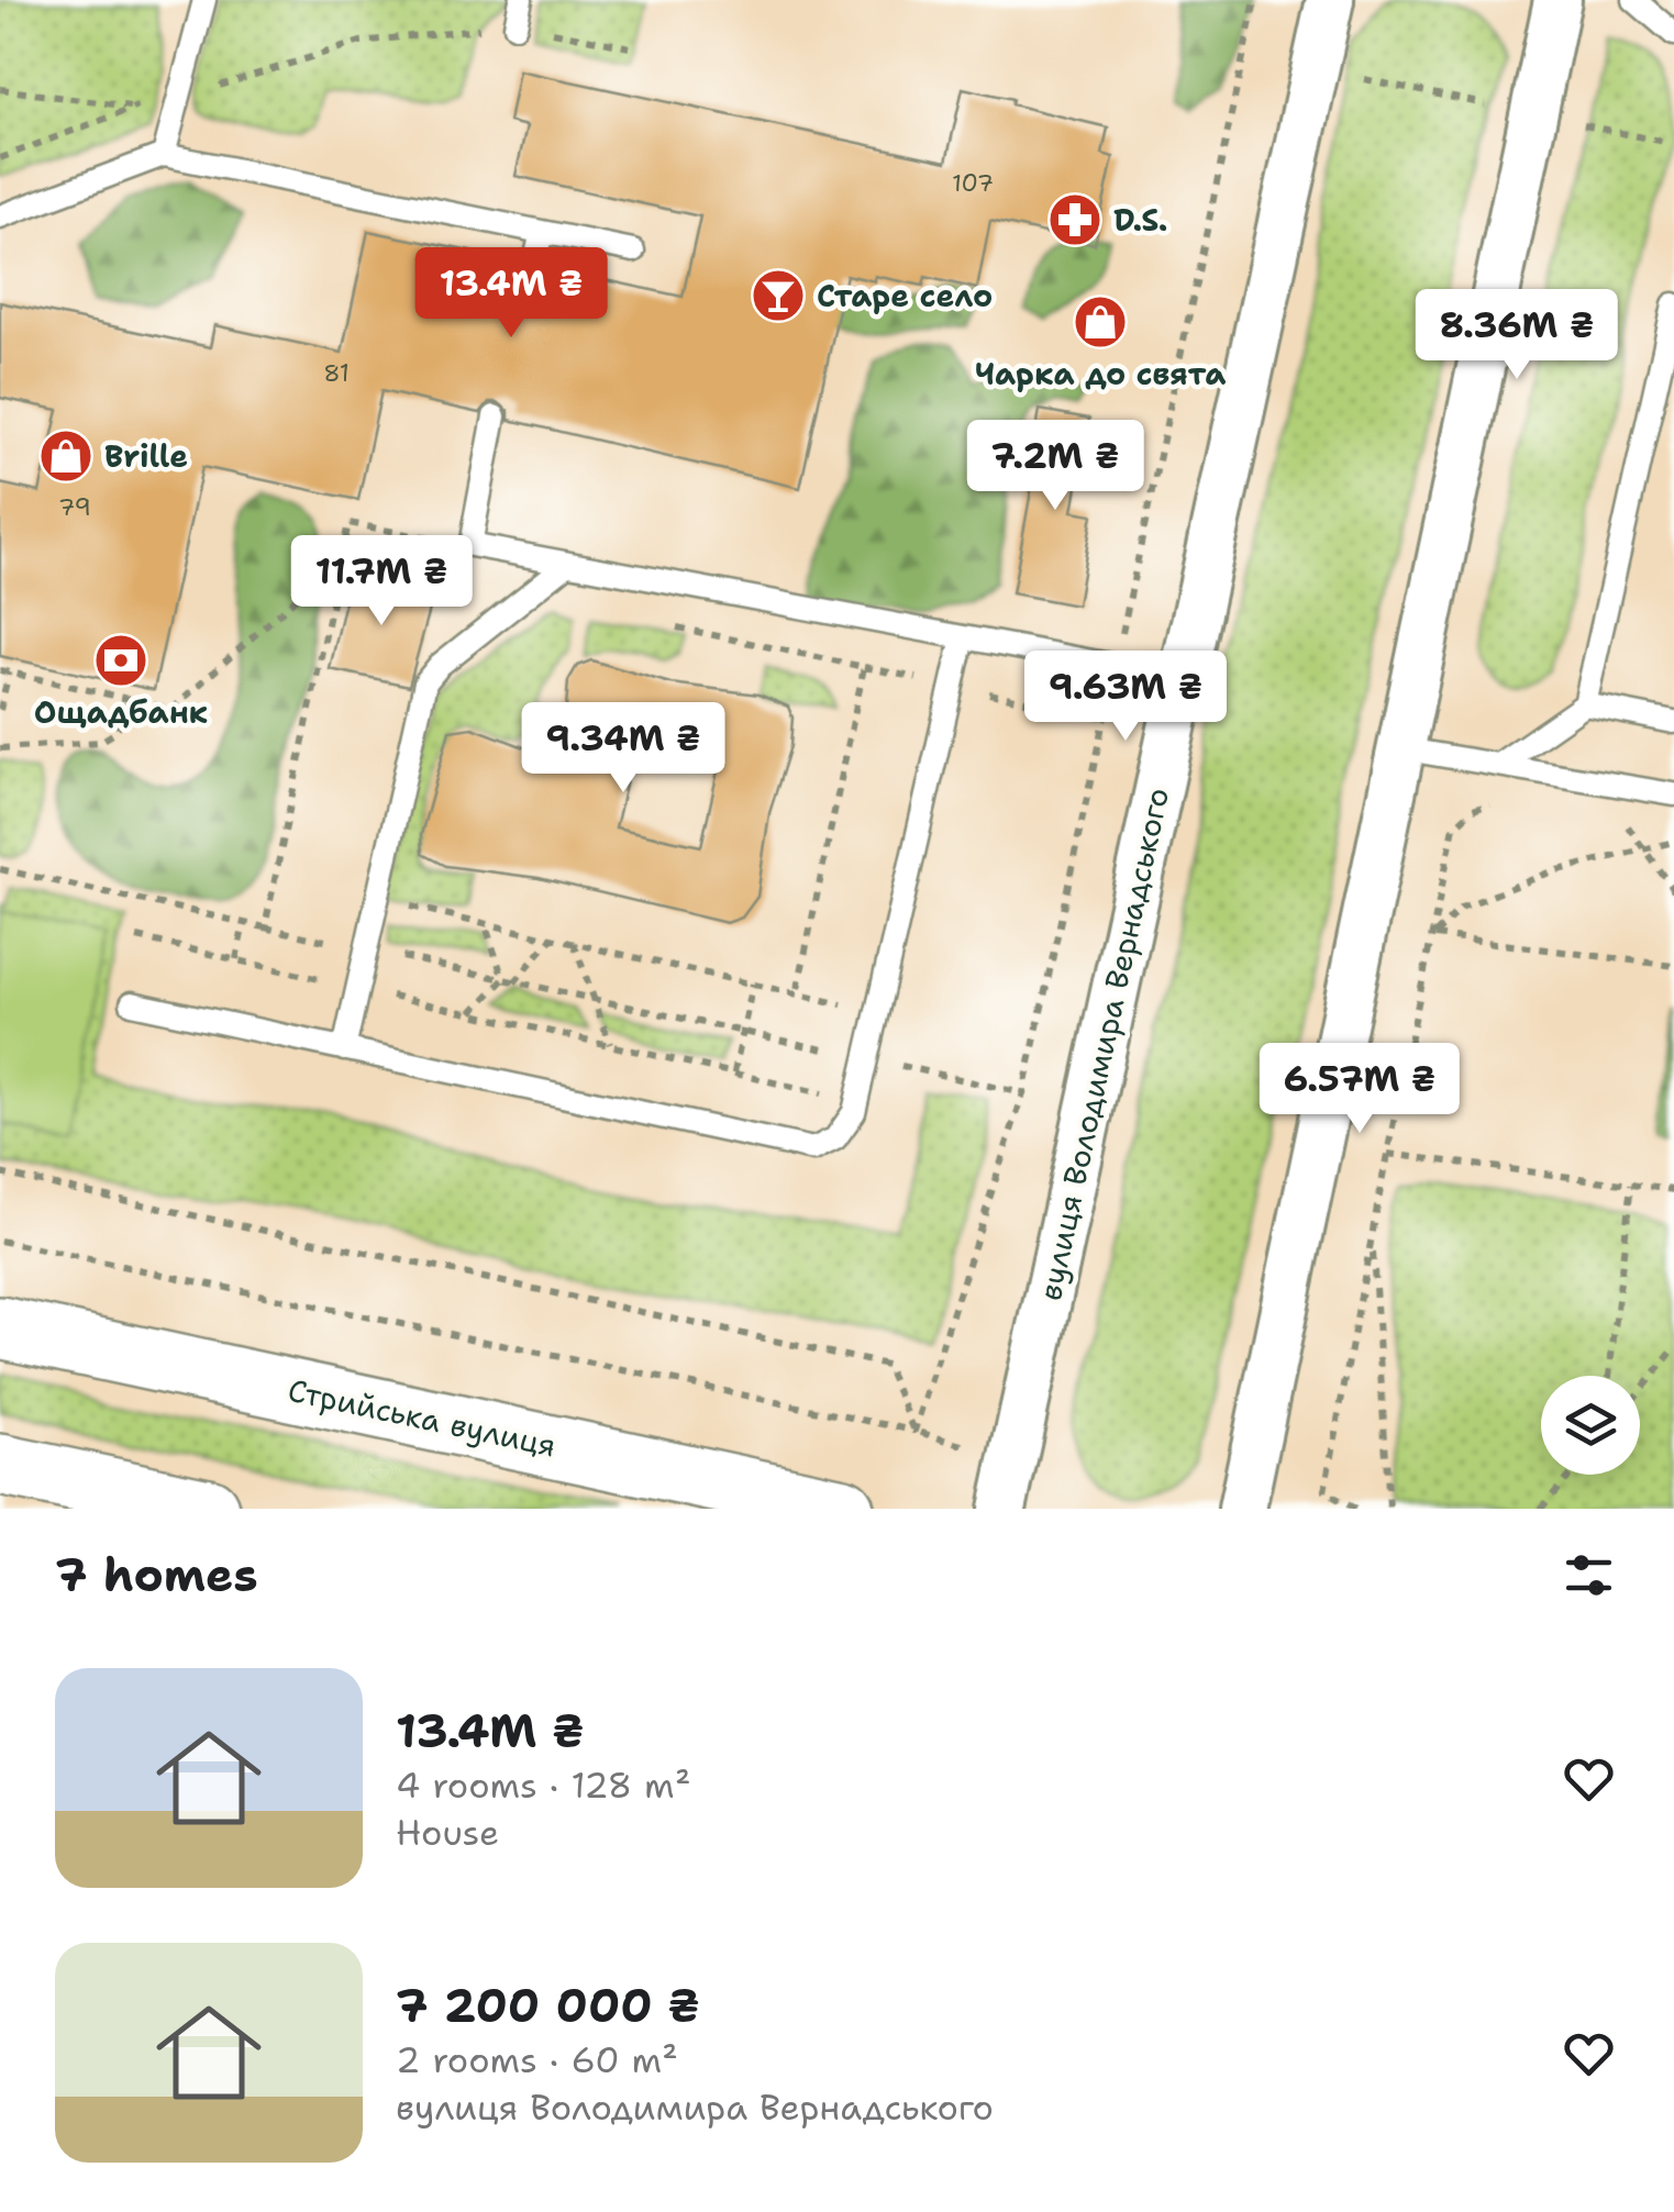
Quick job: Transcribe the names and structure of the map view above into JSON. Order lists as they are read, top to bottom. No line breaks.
{"streets":{"main road":["Стрийська вулиця"],"street":["вулиця Володимира Вернадського"]},"places":{"pharmacy":["D.S."],"bar":["Старе село"],"shop":["Чарка до свята","Brille"],"bank":["Ощадбанк"]},"house_numbers":["107","81","79"],"page":{"price":["13.4M ₴","8.36M ₴","7.2M ₴","11.7M ₴","9.63M ₴","9.34M ₴","6.57M ₴"],"heading":"7 homes","list":[{"name":"13.4M ₴","note":"4 rooms · 128 m² · House"},{"name":"7 200 000 ₴","note":"2 rooms · 60 m² · вулиця Володимира Вернадського"}]}}
